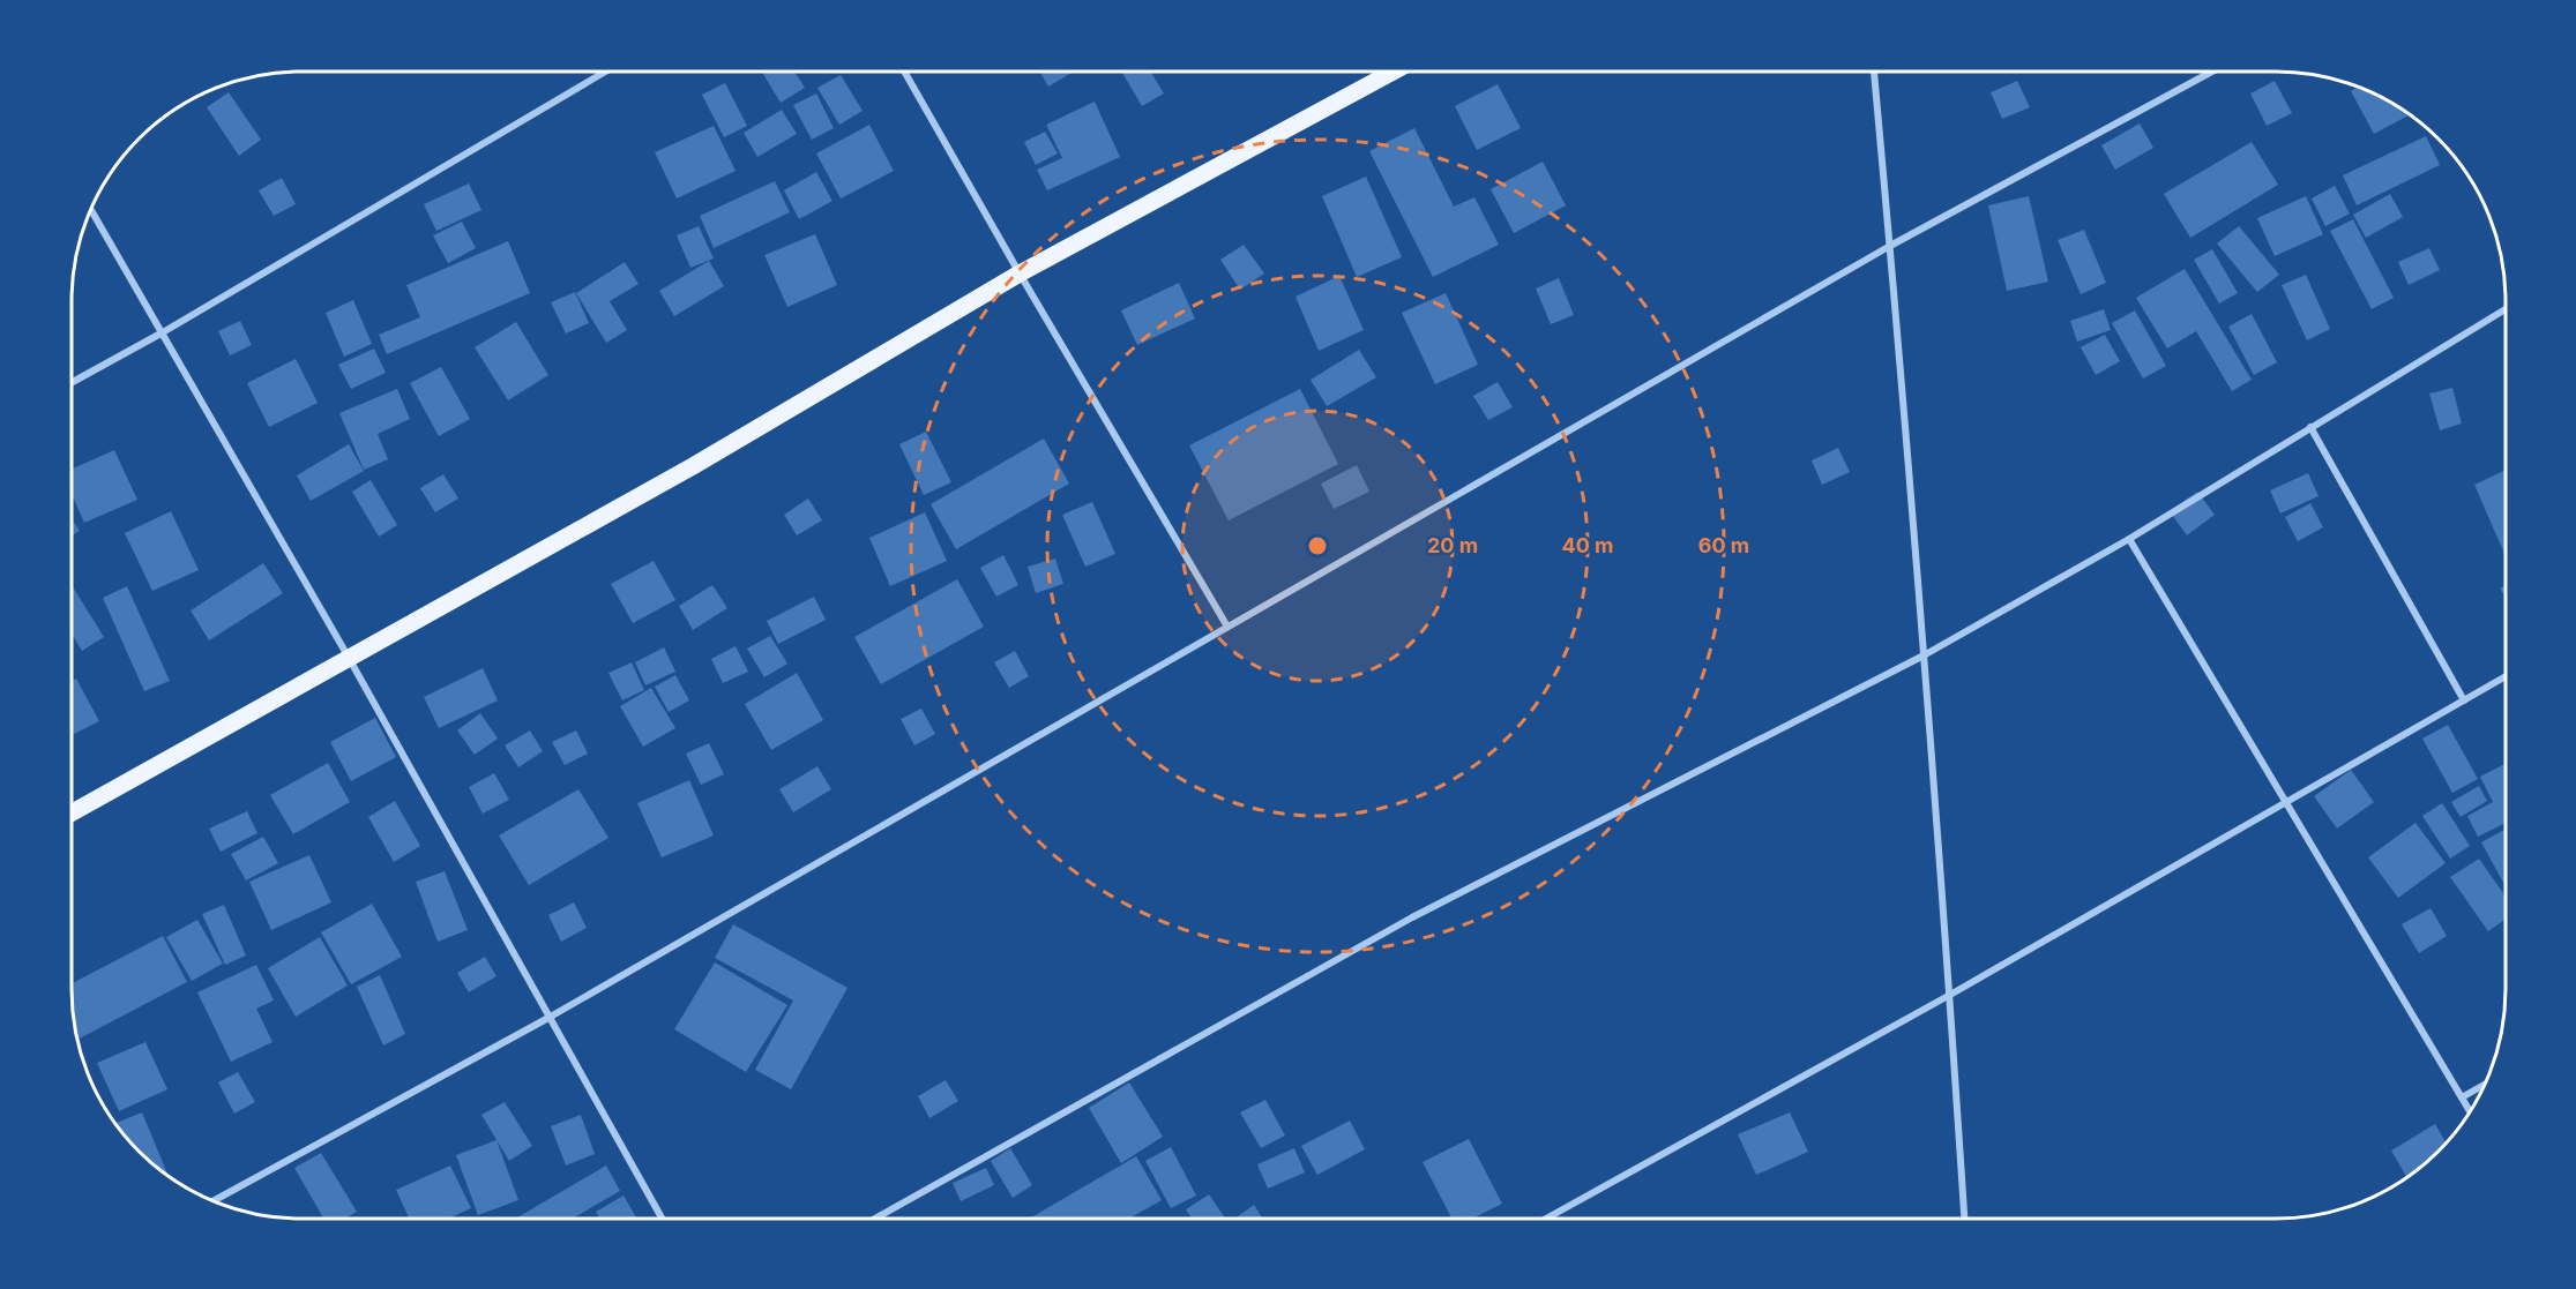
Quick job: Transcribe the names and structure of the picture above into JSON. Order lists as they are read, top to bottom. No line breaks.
{"rings":["20 m","40 m","60 m"]}
